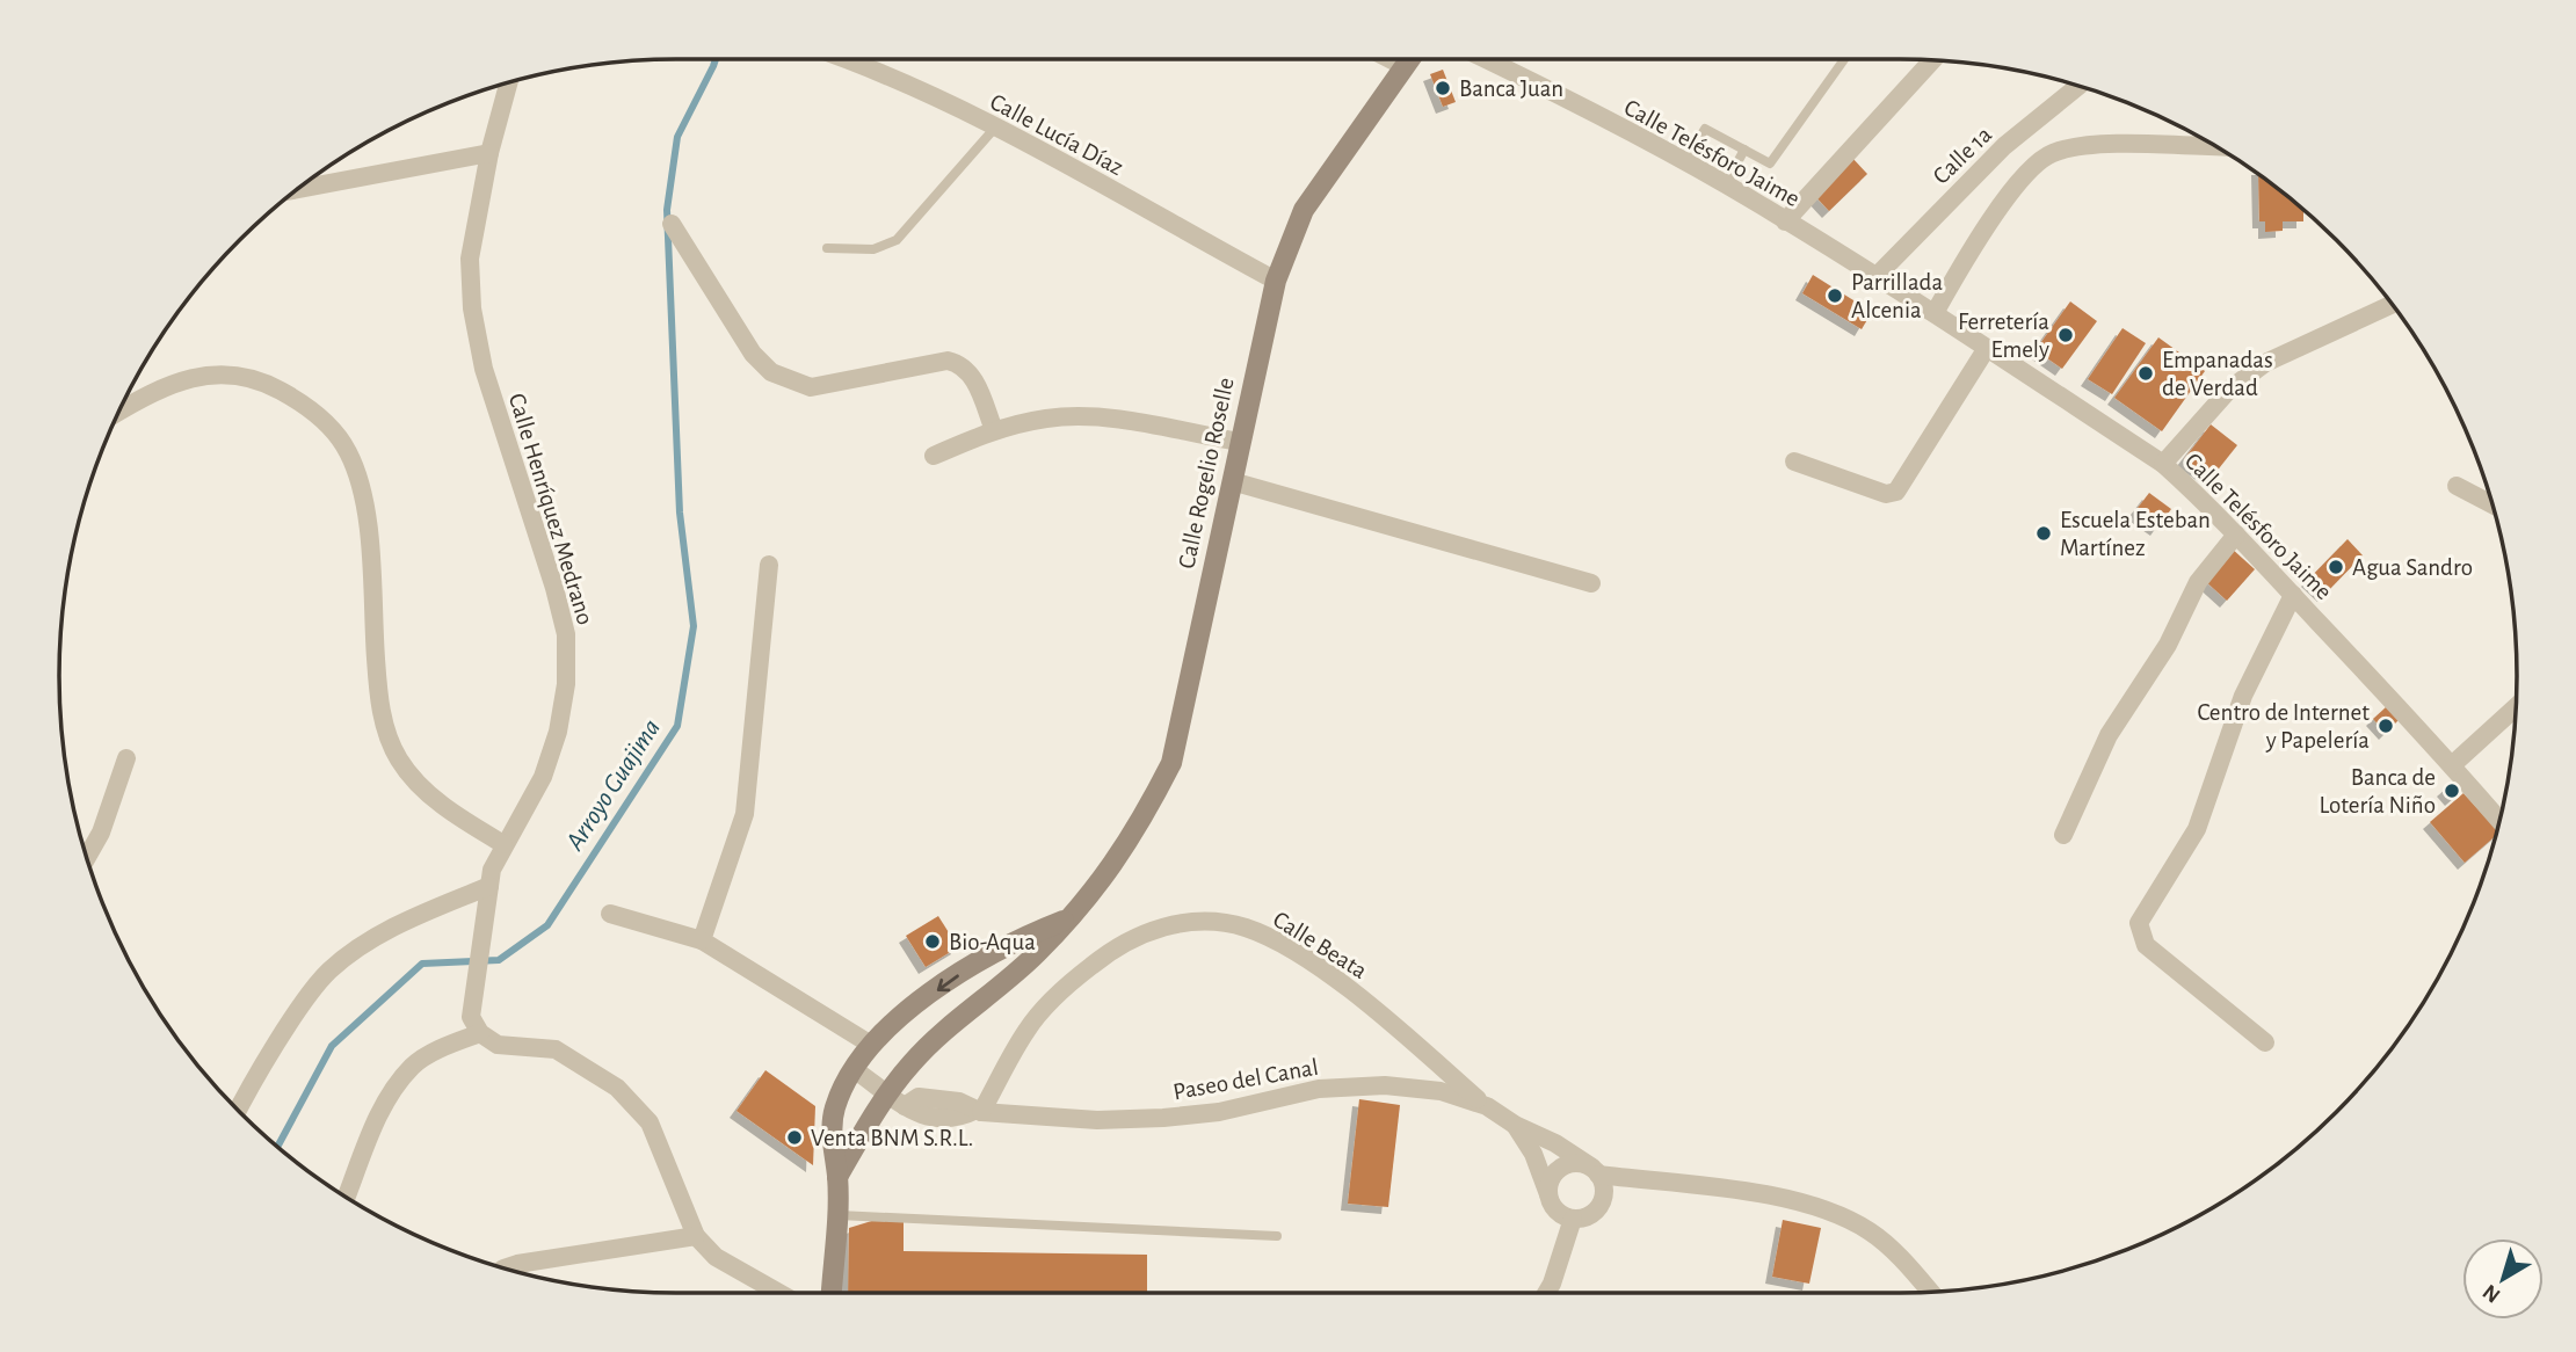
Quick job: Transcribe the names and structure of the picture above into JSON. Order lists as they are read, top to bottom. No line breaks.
{"streets":{"street":["Calle Lucía Díaz","Calle Telésforo Jaime","Calle 1a","Calle Rogelio Roselle","Calle Henríquez Medrano","Calle Beata","Paseo del Canal"]},"crossings":[["Calle Lucía Díaz","Calle Rogelio Roselle"],["Calle Telésforo Jaime","Calle 1a"],["Calle Rogelio Roselle","Paseo del Canal"],["Calle Beata","Paseo del Canal"]],"water":["Arroyo Guajima"],"places":["Banca Juan","Parrillada Alcenia","Ferretería Emely","Empanadas de Verdad","Escuela Esteban Martínez","Agua Sandro","Centro de Internet y Papelería","Banca de Lotería Niño","Bio-Aqua","Venta BNM S.R.L."],"north":"bottom left"}
